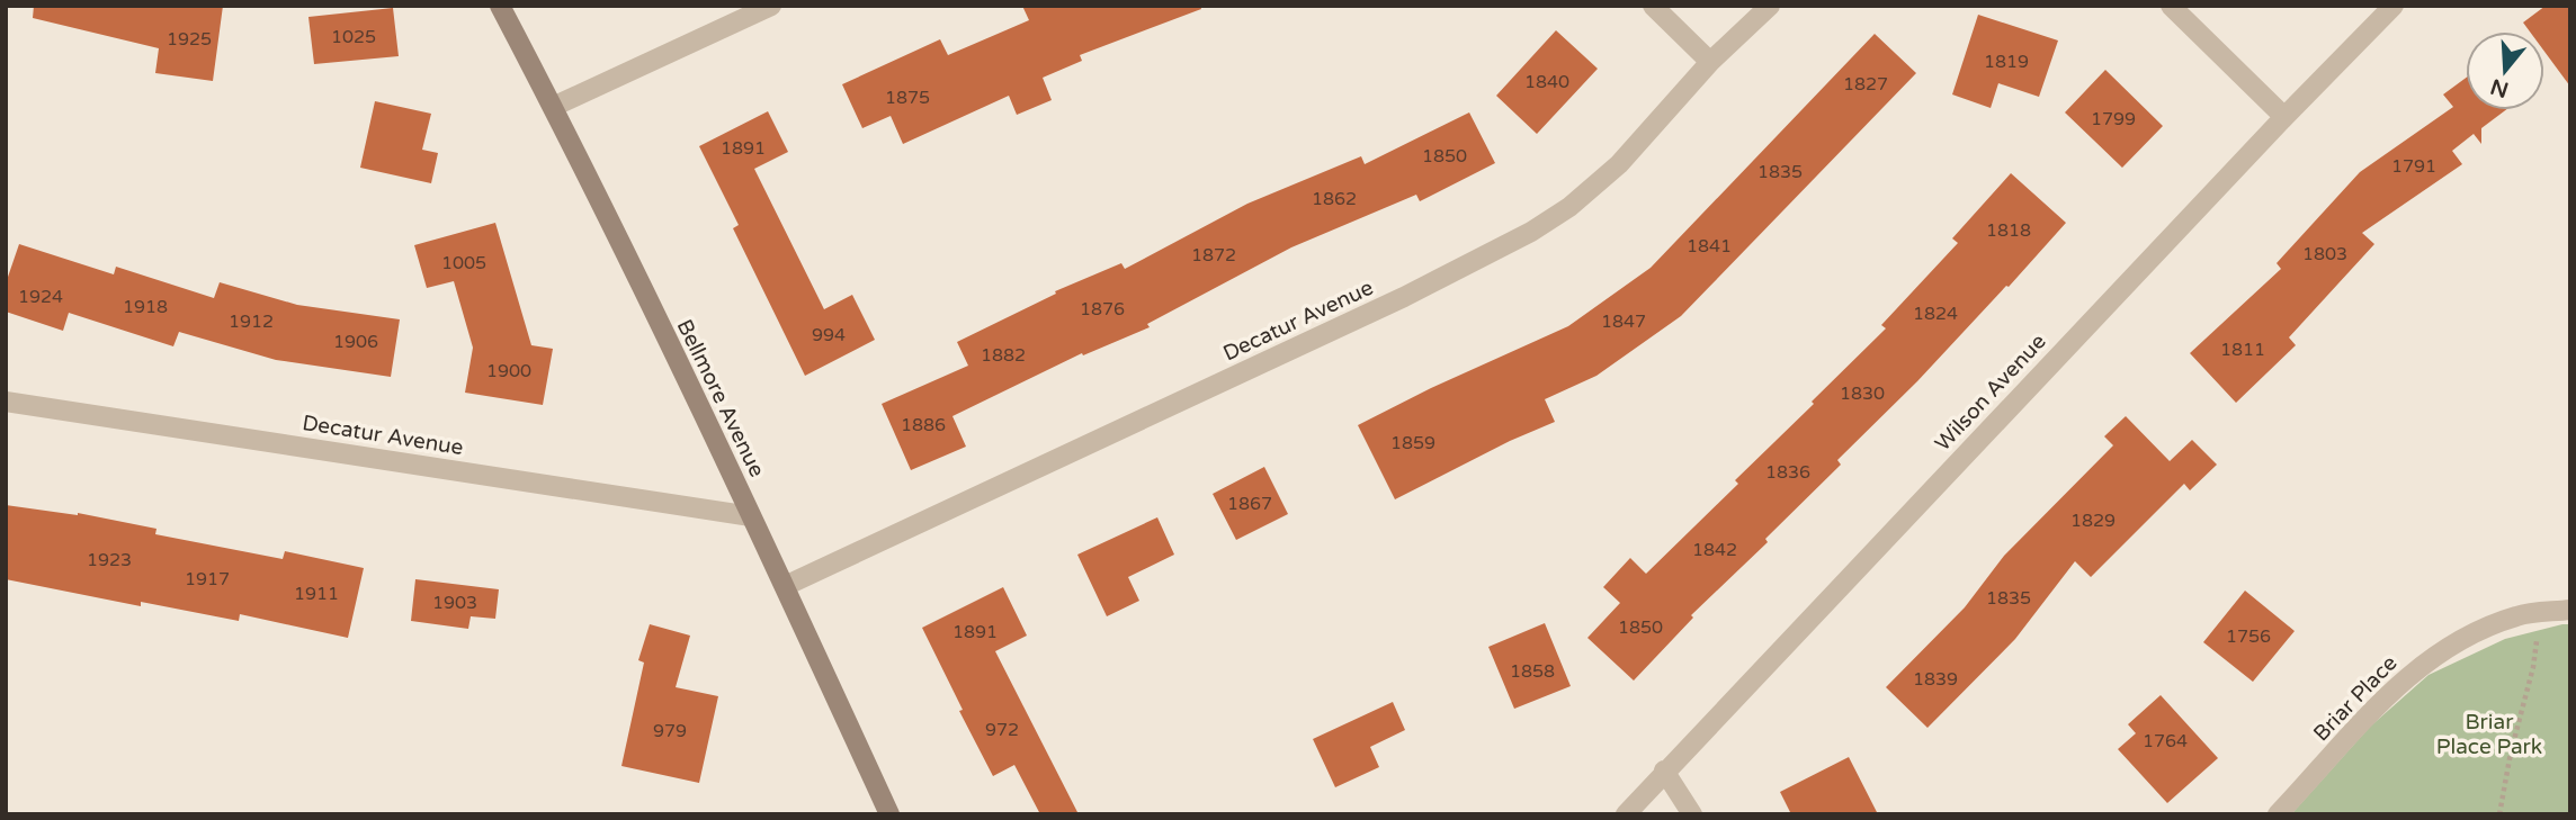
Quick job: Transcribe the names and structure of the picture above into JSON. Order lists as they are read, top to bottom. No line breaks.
{"streets":{"main road":["Bellmore Avenue"],"street":["Decatur Avenue","Wilson Avenue","Briar Place"]},"crossings":[["Decatur Avenue","Bellmore Avenue"]],"parks":["Briar Place Park"],"house_numbers":["1025","1925","1819","1840","1827","1875","1799","1891","1850","1791","1835","1862","1818","1841","1803","1872","1005","1924","1918","1876","1824","1912","1847","994","1906","1811","1882","1900","1830","1886","1859","1836","1867","1829","1842","1923","1917","1911","1835","1903","1850","1891","1756","1858","1839","972","979","1764"],"north":"bottom"}
